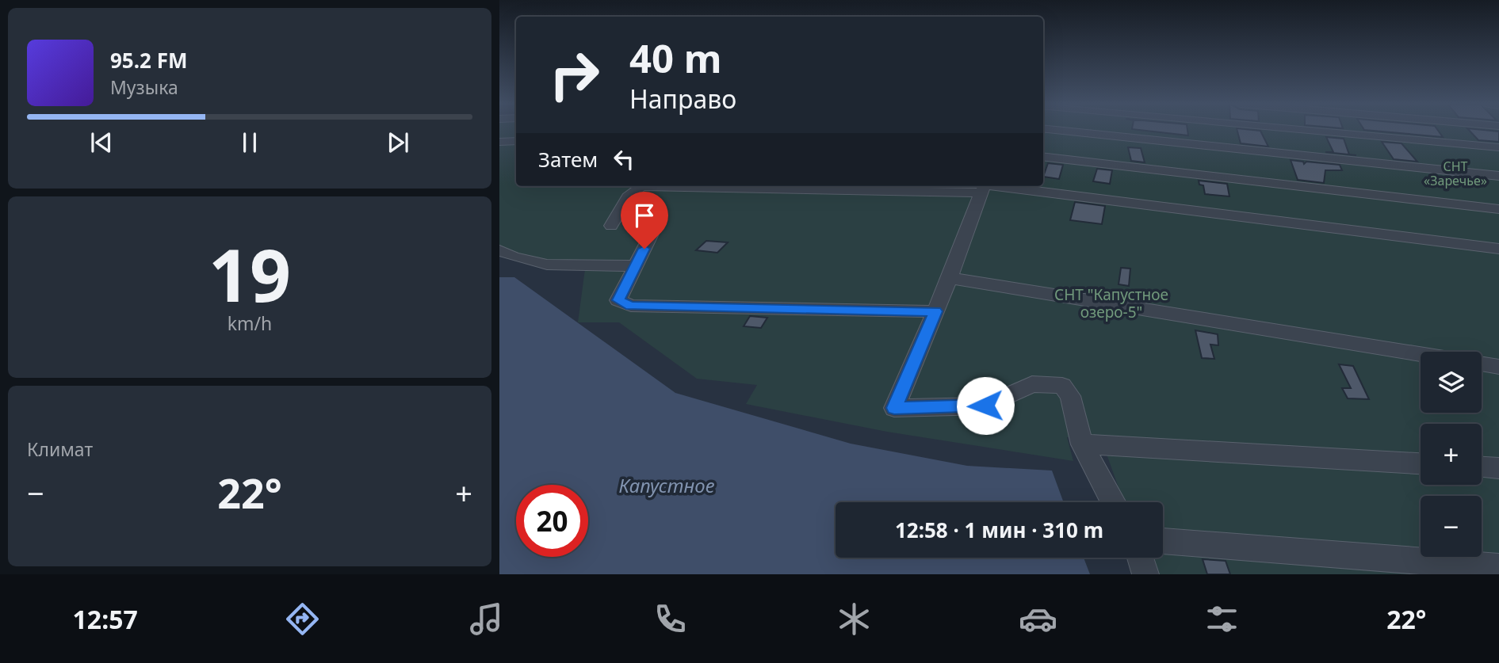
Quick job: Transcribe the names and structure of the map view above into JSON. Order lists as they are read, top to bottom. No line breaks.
{"water":["Капустное"],"parks":["СНТ «Заречье»","СНТ \"Капустное озеро-5\""],"page":{"turn":["40 m","Направо"],"song":["95.2 FM","Музыка"],"then":"Затем","tile":[["19","km/h"],"Климат"],"map_buttons":["+","−"],"heat":["−","22°","+"],"limit":"20","trip":"12:58 · 1 мин · 310 m","tabs":["12:57","22°"]}}
